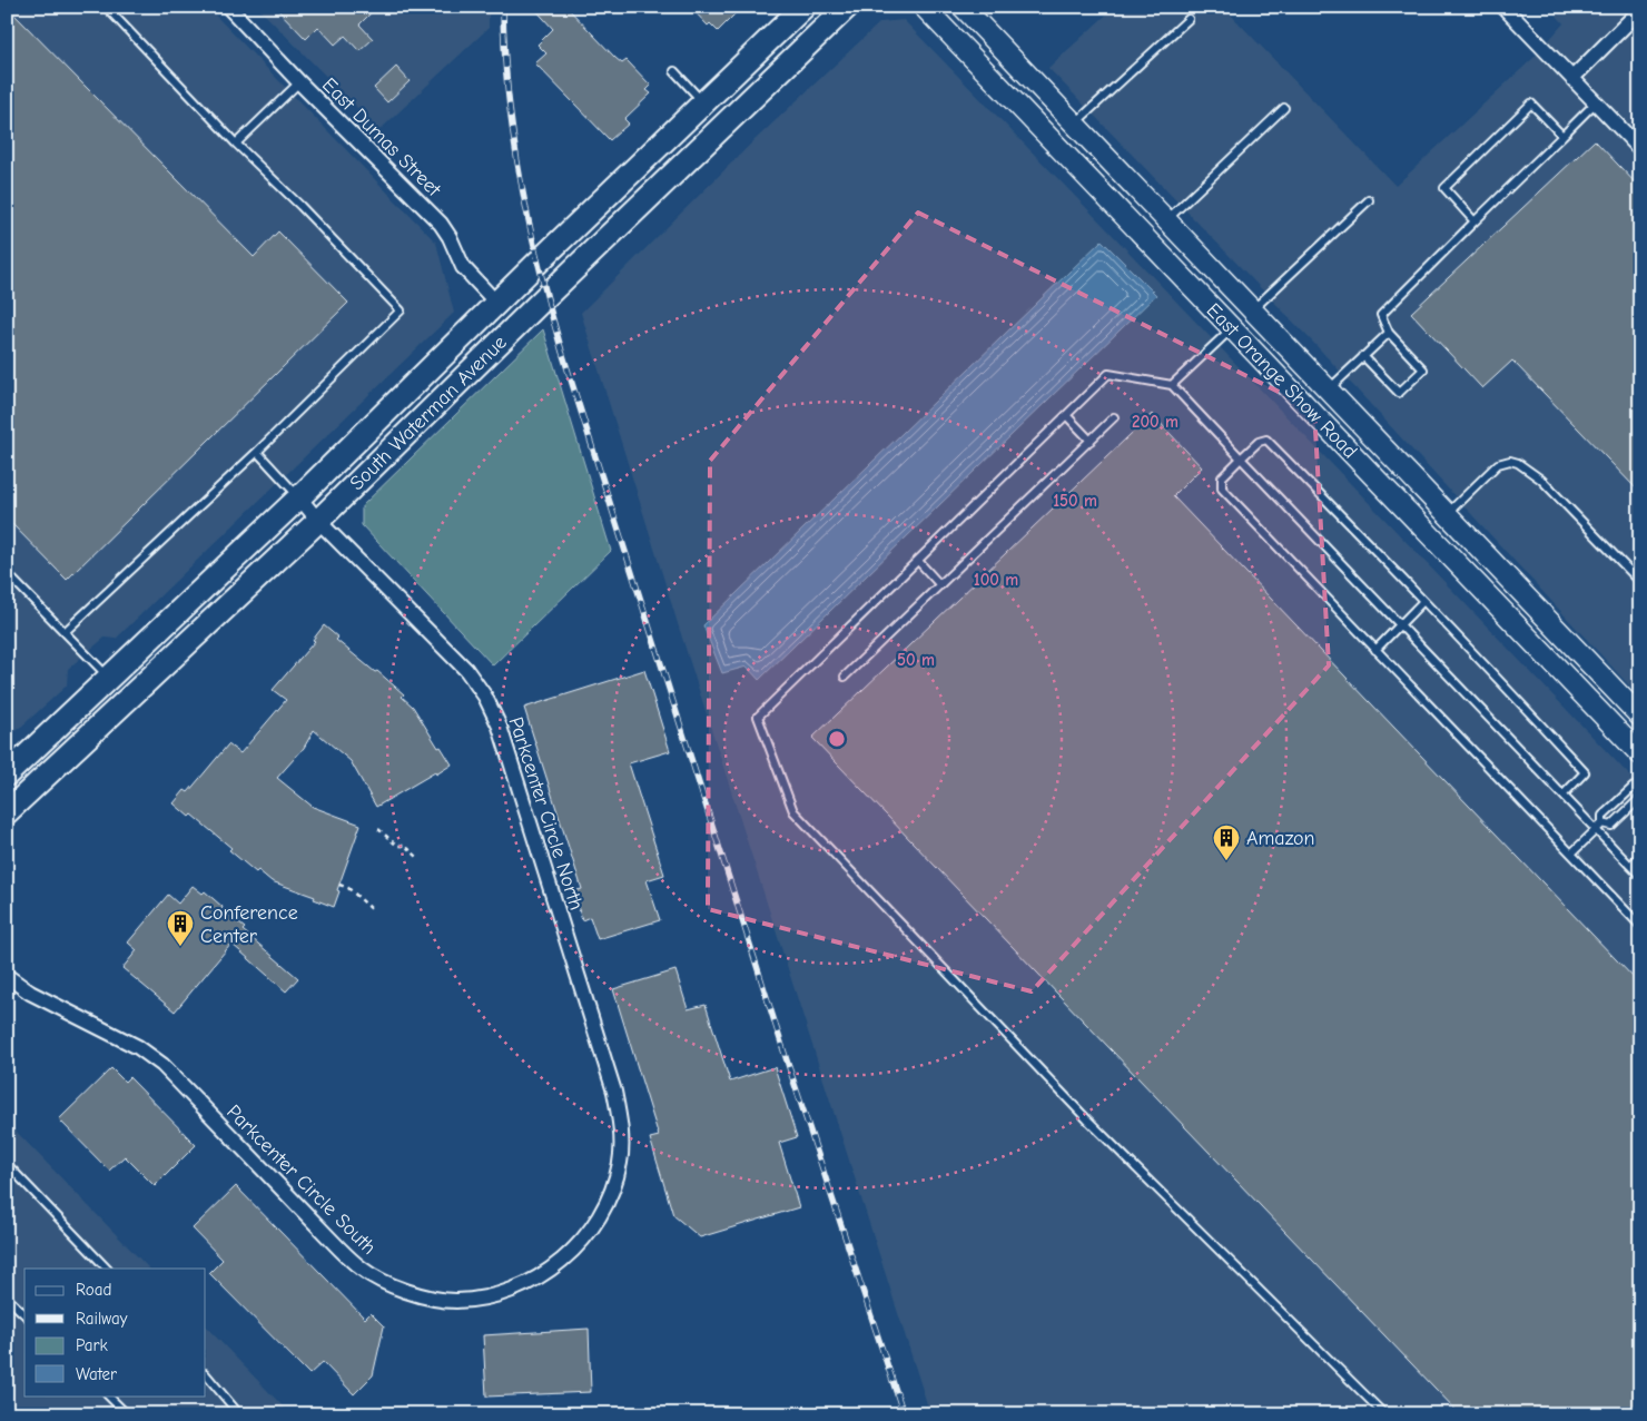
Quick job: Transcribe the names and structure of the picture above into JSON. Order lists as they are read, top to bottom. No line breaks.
{"streets":{"main road":["East Orange Show Road","South Waterman Avenue"],"street":["East Dumas Street","Parkcenter Circle North","Parkcenter Circle South"]},"crossings":[["East Dumas Street","South Waterman Avenue"],["South Waterman Avenue","Parkcenter Circle North"],["Parkcenter Circle North","Parkcenter Circle South"]],"places":{"building":["Amazon","Conference Center"]},"legend":["Road","Railway","Park","Water"],"rings":["200 m","150 m","100 m","50 m"]}
